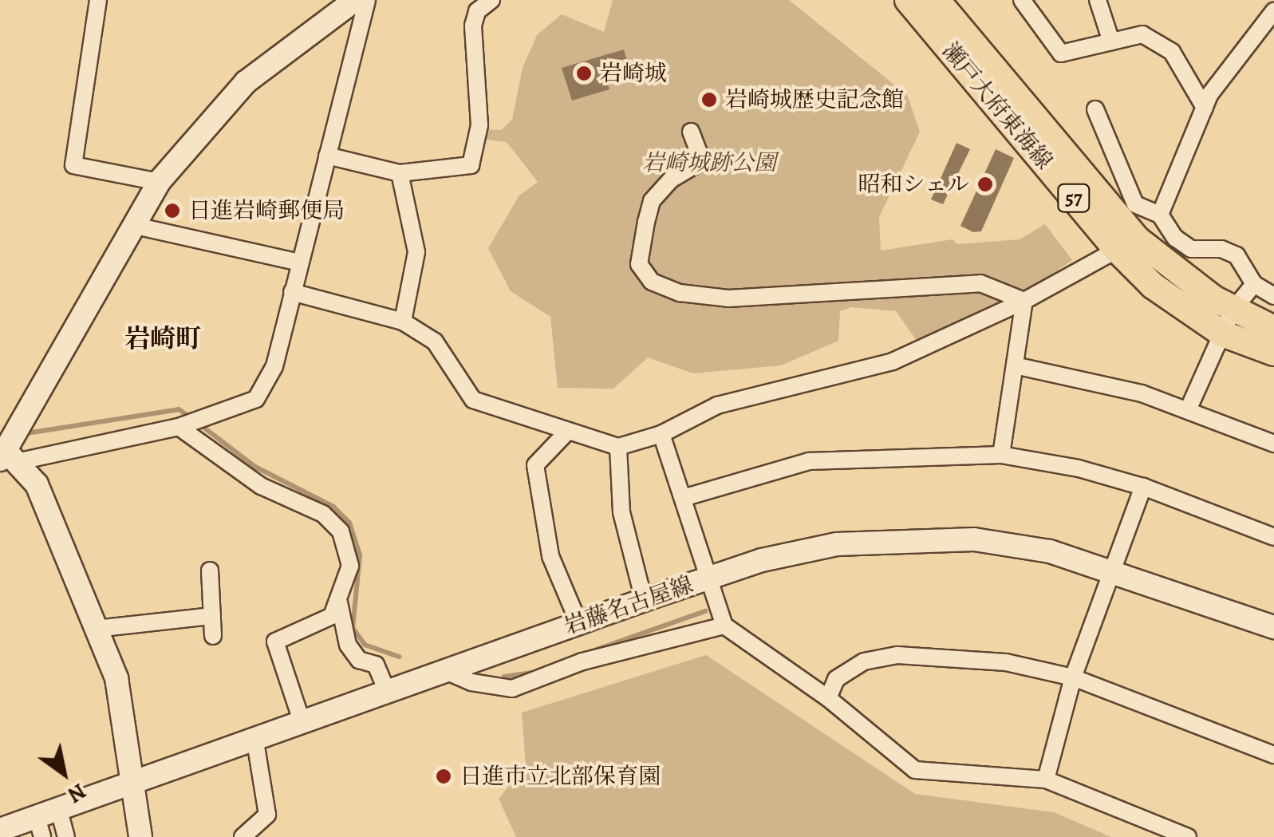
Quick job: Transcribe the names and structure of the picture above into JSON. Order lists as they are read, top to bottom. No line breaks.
{"streets":{"main road":["瀬戸大府東海線","57","岩藤名古屋線"]},"districts":["岩崎町"],"parks":["岩崎城跡公園"],"places":["岩崎城","岩崎城歴史記念館","昭和シェル","日進岩崎郵便局","日進市立北部保育園"],"north":"bottom right"}
